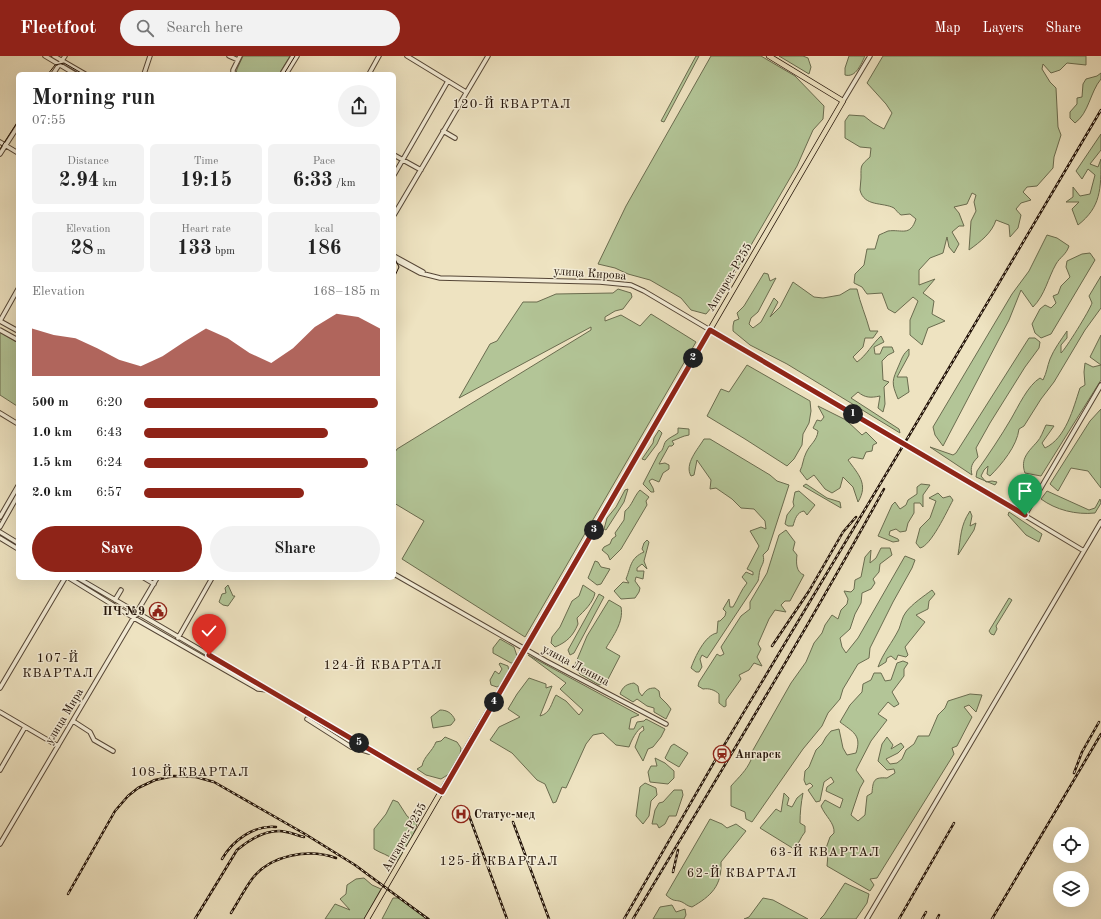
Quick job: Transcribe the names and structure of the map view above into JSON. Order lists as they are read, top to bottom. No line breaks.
{"streets":{"main road":["Ангарск-Р255"],"street":["улица Кирова","улица Ленина","улица Мира"]},"crossings":[["улица Кирова","Ангарск-Р255"],["Ангарск-Р255","улица Ленина"]],"districts":["120-Й КВАРТАЛ","107-Й КВАРТАЛ","124-Й КВАРТАЛ","108-Й КВАРТАЛ","63-Й КВАРТАЛ","125-Й КВАРТАЛ","62-Й КВАРТАЛ"],"places":{"public building":["ПЧ №9"],"station":["Ангарск"],"hospital":["Статус-мед"]},"page":{"header":"Fleetfoot","search":"Search here","nav":["Map","Layers","Share"],"heading":["Morning run","07:55"],"stats":[["Distance","2.94 km"],["Time","19:15"],["Pace","6:33 /km"],["Elevation","28 m"],["Heart rate","133 bpm"],["kcal","186"]],"chart":["Elevation","168–185 m"],"pins":["2","1","3","4","5"],"list":[{"name":"500 m","note":"6:20"},{"name":"1.0 km","note":"6:43"},{"name":"1.5 km","note":"6:24"},{"name":"2.0 km","note":"6:57"}],"buttons":["Save","Share"]}}
